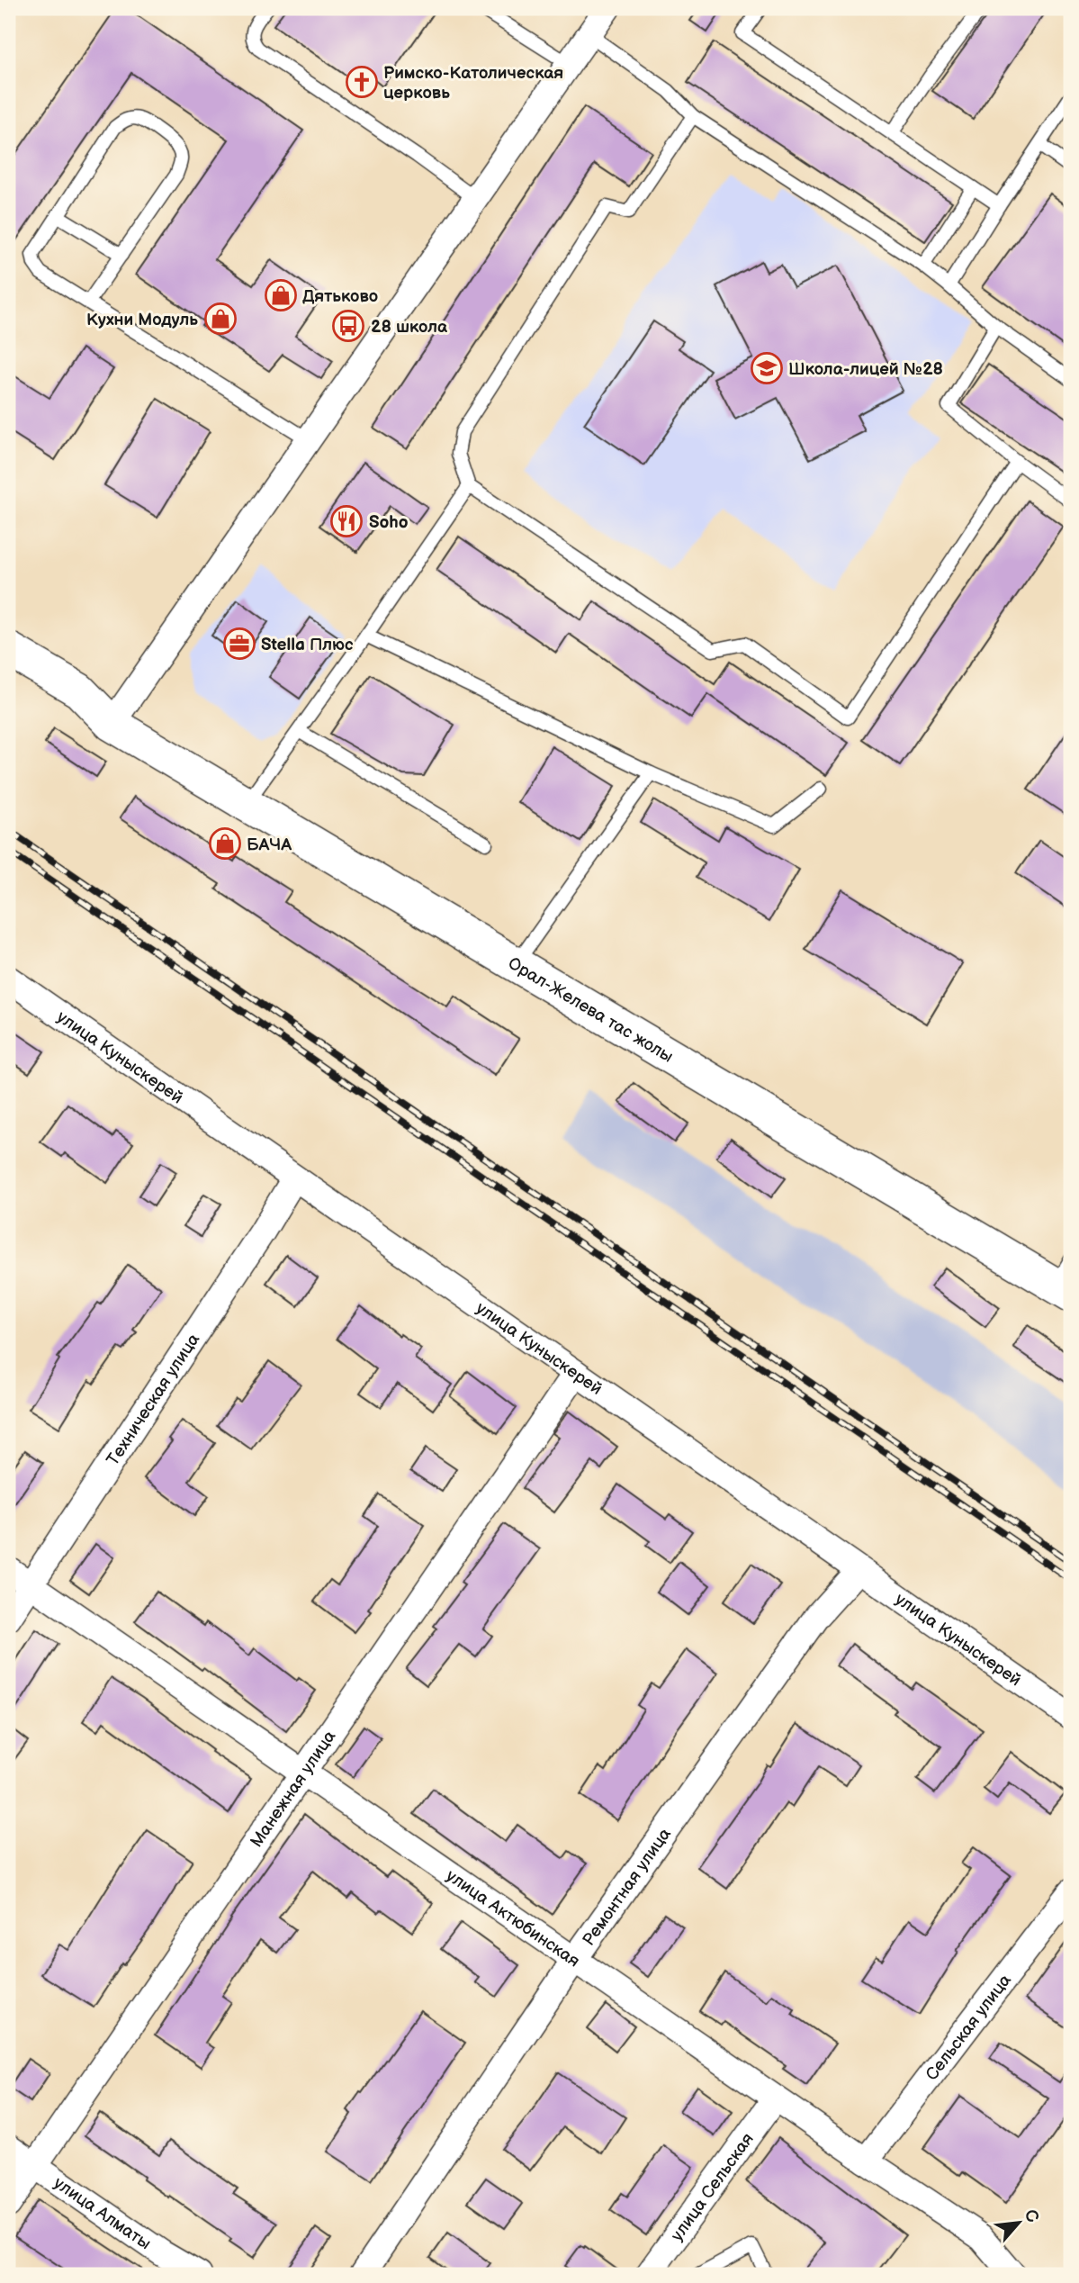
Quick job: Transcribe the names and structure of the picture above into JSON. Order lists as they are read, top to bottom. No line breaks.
{"streets":{"main road":["Орал-Желева тас жолы"],"street":["улица Куныскерей","Техническая улица","Манежная улица","Ремонтная улица","улица Актюбинская","Сельская улица","улица Сельская","улица Алматы"]},"crossings":[["улица Куныскерей","Техническая улица"],["улица Куныскерей","Манежная улица"],["улица Куныскерей","Ремонтная улица"],["Техническая улица","улица Актюбинская"],["Манежная улица","улица Актюбинская"],["Манежная улица","улица Алматы"],["Ремонтная улица","улица Актюбинская"],["улица Актюбинская","Сельская улица"],["улица Актюбинская","улица Сельская"]],"places":{"church":["Римско-Католическая церковь"],"shop":["Дятьково","Кухни Модуль","БАЧА"],"bus stop":["28 школа"],"school or university":["Школа-лицей №28"],"restaurant":["Soho"],"office":["Stella Плюс"]},"north":"top right"}
